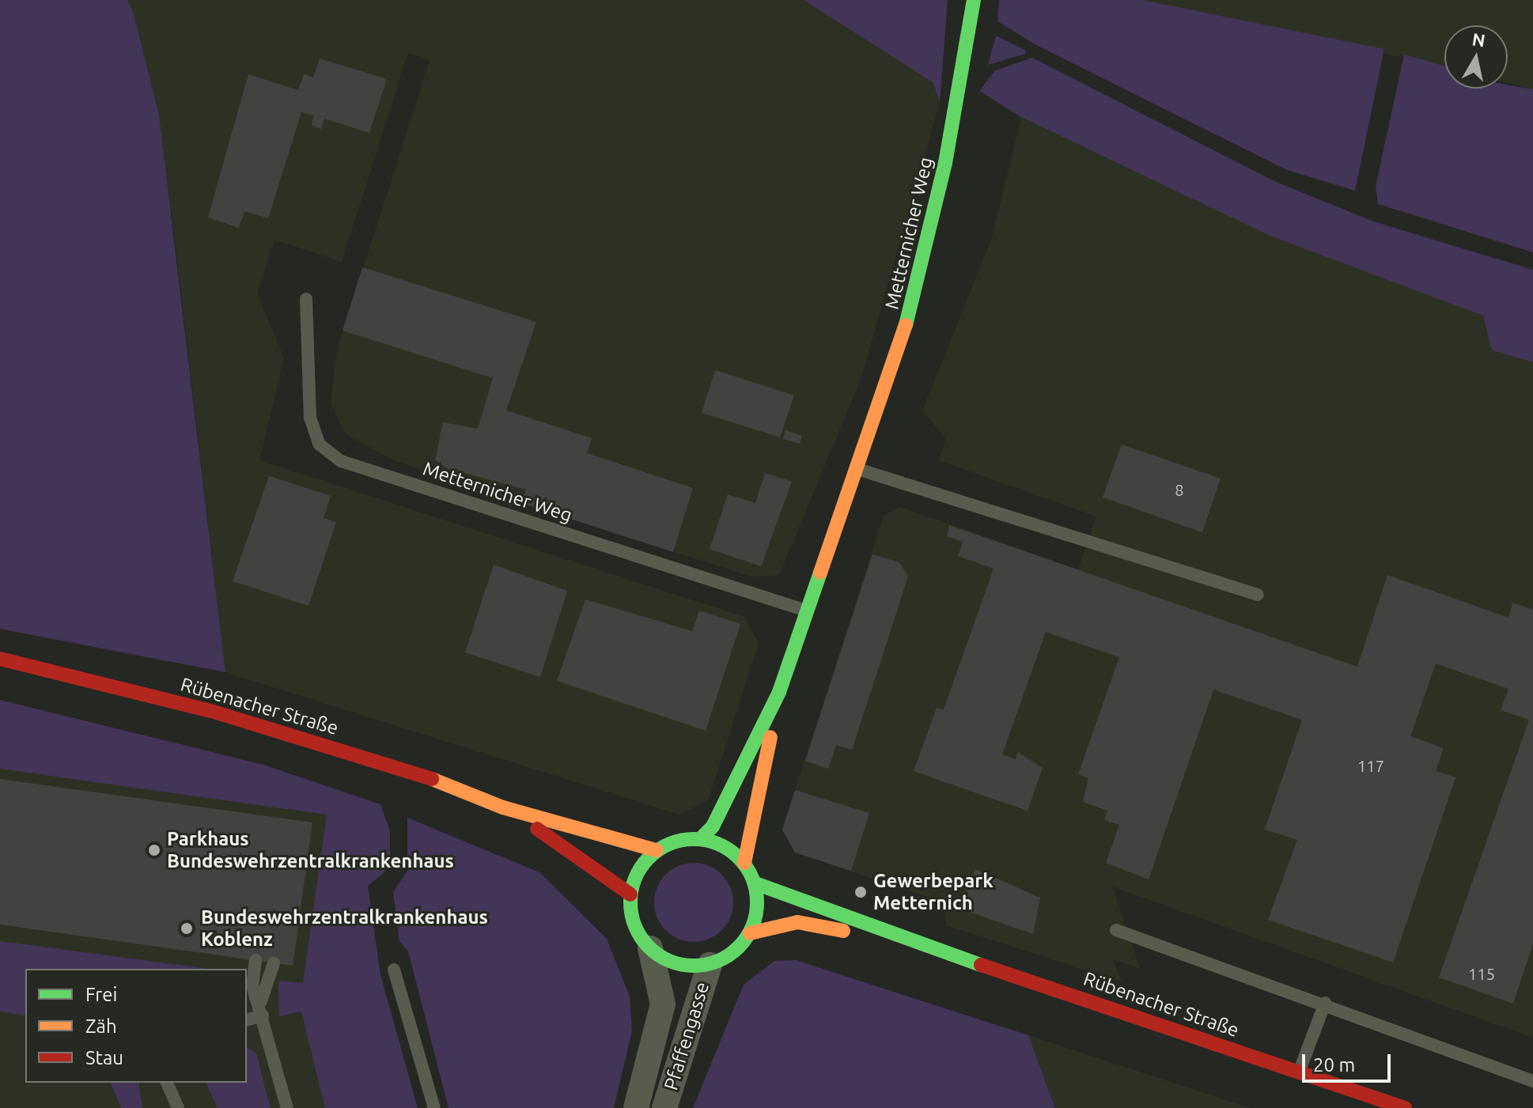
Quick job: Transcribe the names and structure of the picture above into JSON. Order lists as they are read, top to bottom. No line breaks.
{"streets":{"main road":["Metternicher Weg","Rübenacher Straße"],"street":["Pfaffengasse"]},"crossings":[["Metternicher Weg","Rübenacher Straße"],["Metternicher Weg","Pfaffengasse"],["Rübenacher Straße","Pfaffengasse"]],"places":["Parkhaus Bundeswehrzentralkrankenhaus","Gewerbepark Metternich","Bundeswehrzentralkrankenhaus Koblenz"],"house_numbers":["8","117","115"],"legend":["Frei","Zäh","Stau"],"scale_bar":"20 m","north":"top"}
